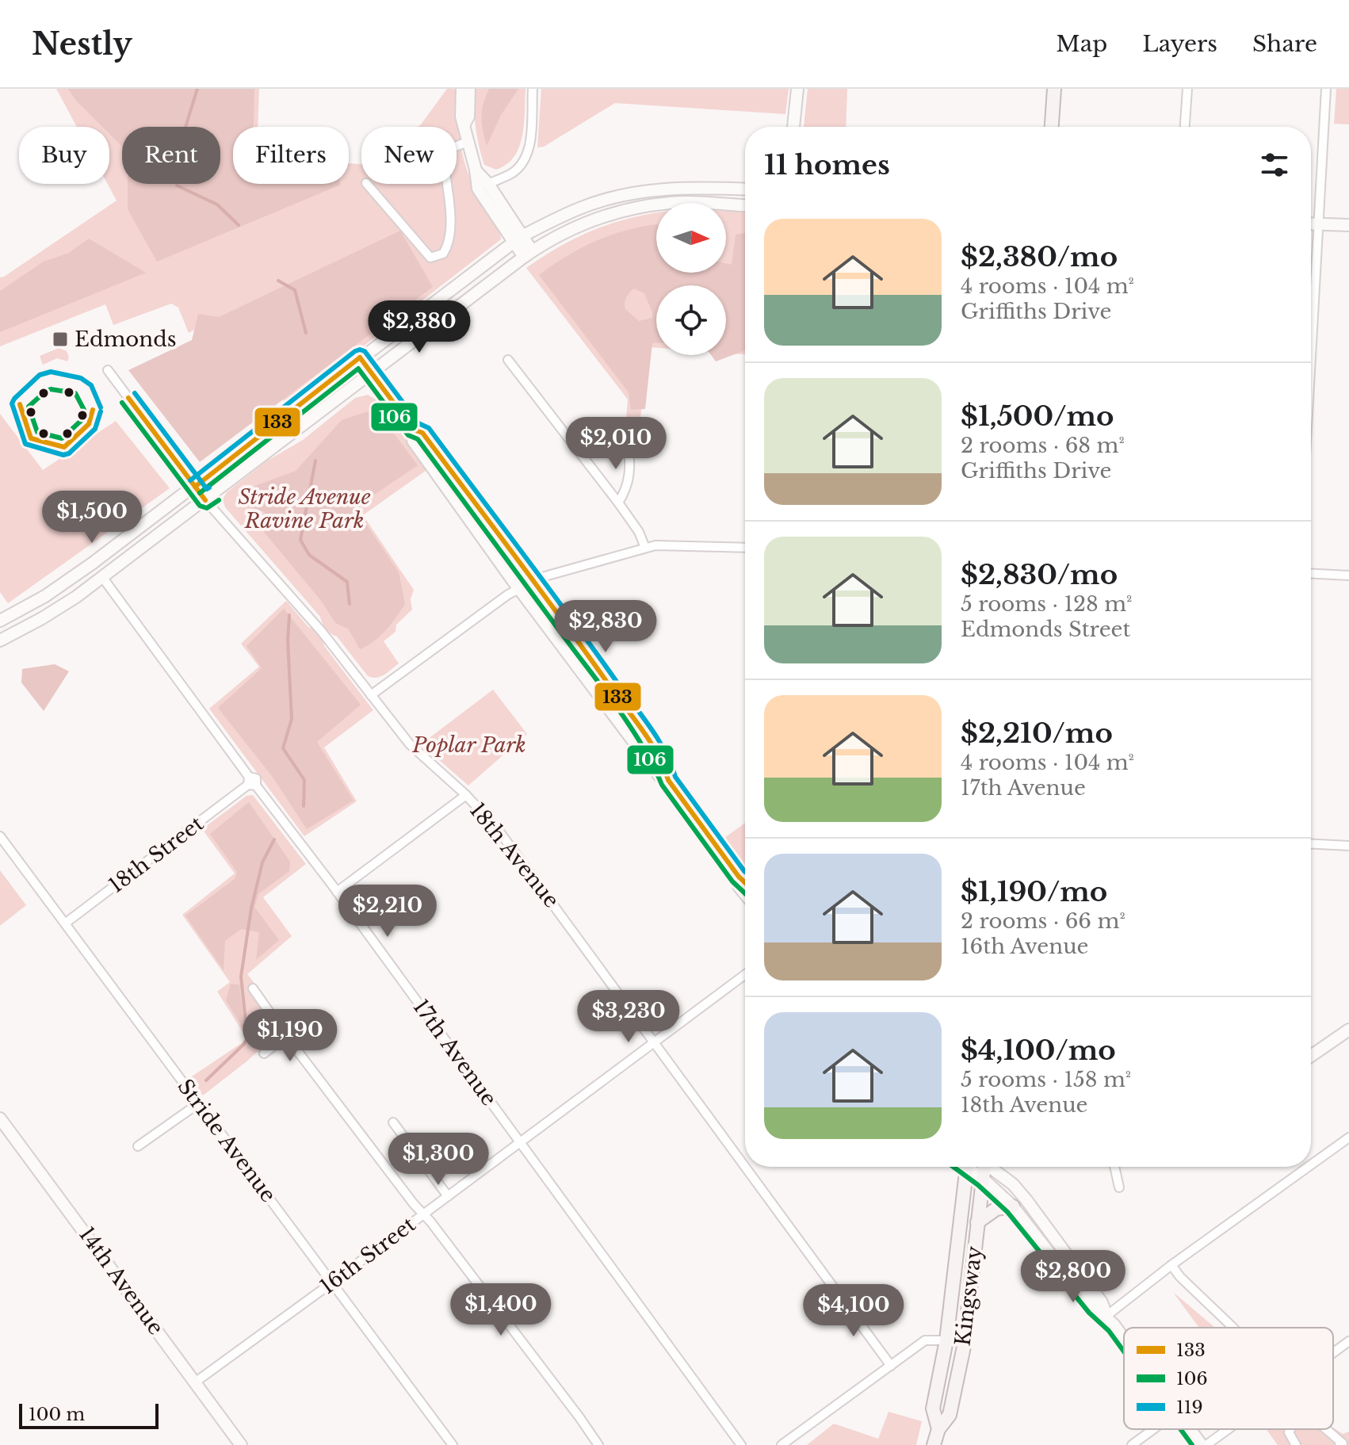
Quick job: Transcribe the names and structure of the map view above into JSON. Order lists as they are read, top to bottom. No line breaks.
{"streets":{"main road":["Kingsway"],"street":["18th Street","18th Avenue","17th Avenue","Stride Avenue","16th Street","14th Avenue"]},"crossings":[["18th Street","17th Avenue"],["18th Street","Stride Avenue"],["18th Avenue","16th Street"],["17th Avenue","16th Street"],["Stride Avenue","16th Street"],["16th Street","14th Avenue"]],"parks":["Stride Avenue Ravine Park","Poplar Park"],"places":{"transit":["Edmonds"]},"lines":["transit line 119","transit line 133","transit line 106"],"legend":["133","106","119"],"scale_bar":"100 m","north":"right","page":{"header":"Nestly","nav":["Map","Layers","Share"],"chip":["Buy","Rent","Filters","New"],"heading":"11 homes","list":[{"name":"$2,380/mo","note":"4 rooms · 104 m² · Griffiths Drive"},{"name":"$1,500/mo","note":"2 rooms · 68 m² · Griffiths Drive"},{"name":"$2,830/mo","note":"5 rooms · 128 m² · Edmonds Street"},{"name":"$2,210/mo","note":"4 rooms · 104 m² · 17th Avenue"},{"name":"$1,190/mo","note":"2 rooms · 66 m² · 16th Avenue"},{"name":"$4,100/mo","note":"5 rooms · 158 m² · 18th Avenue"}],"price":["$2,380","$2,010","$1,500","$2,830","$2,210","$3,230","$1,190","$1,300","$2,800","$1,400","$4,100"],"scale":"100 m"}}
